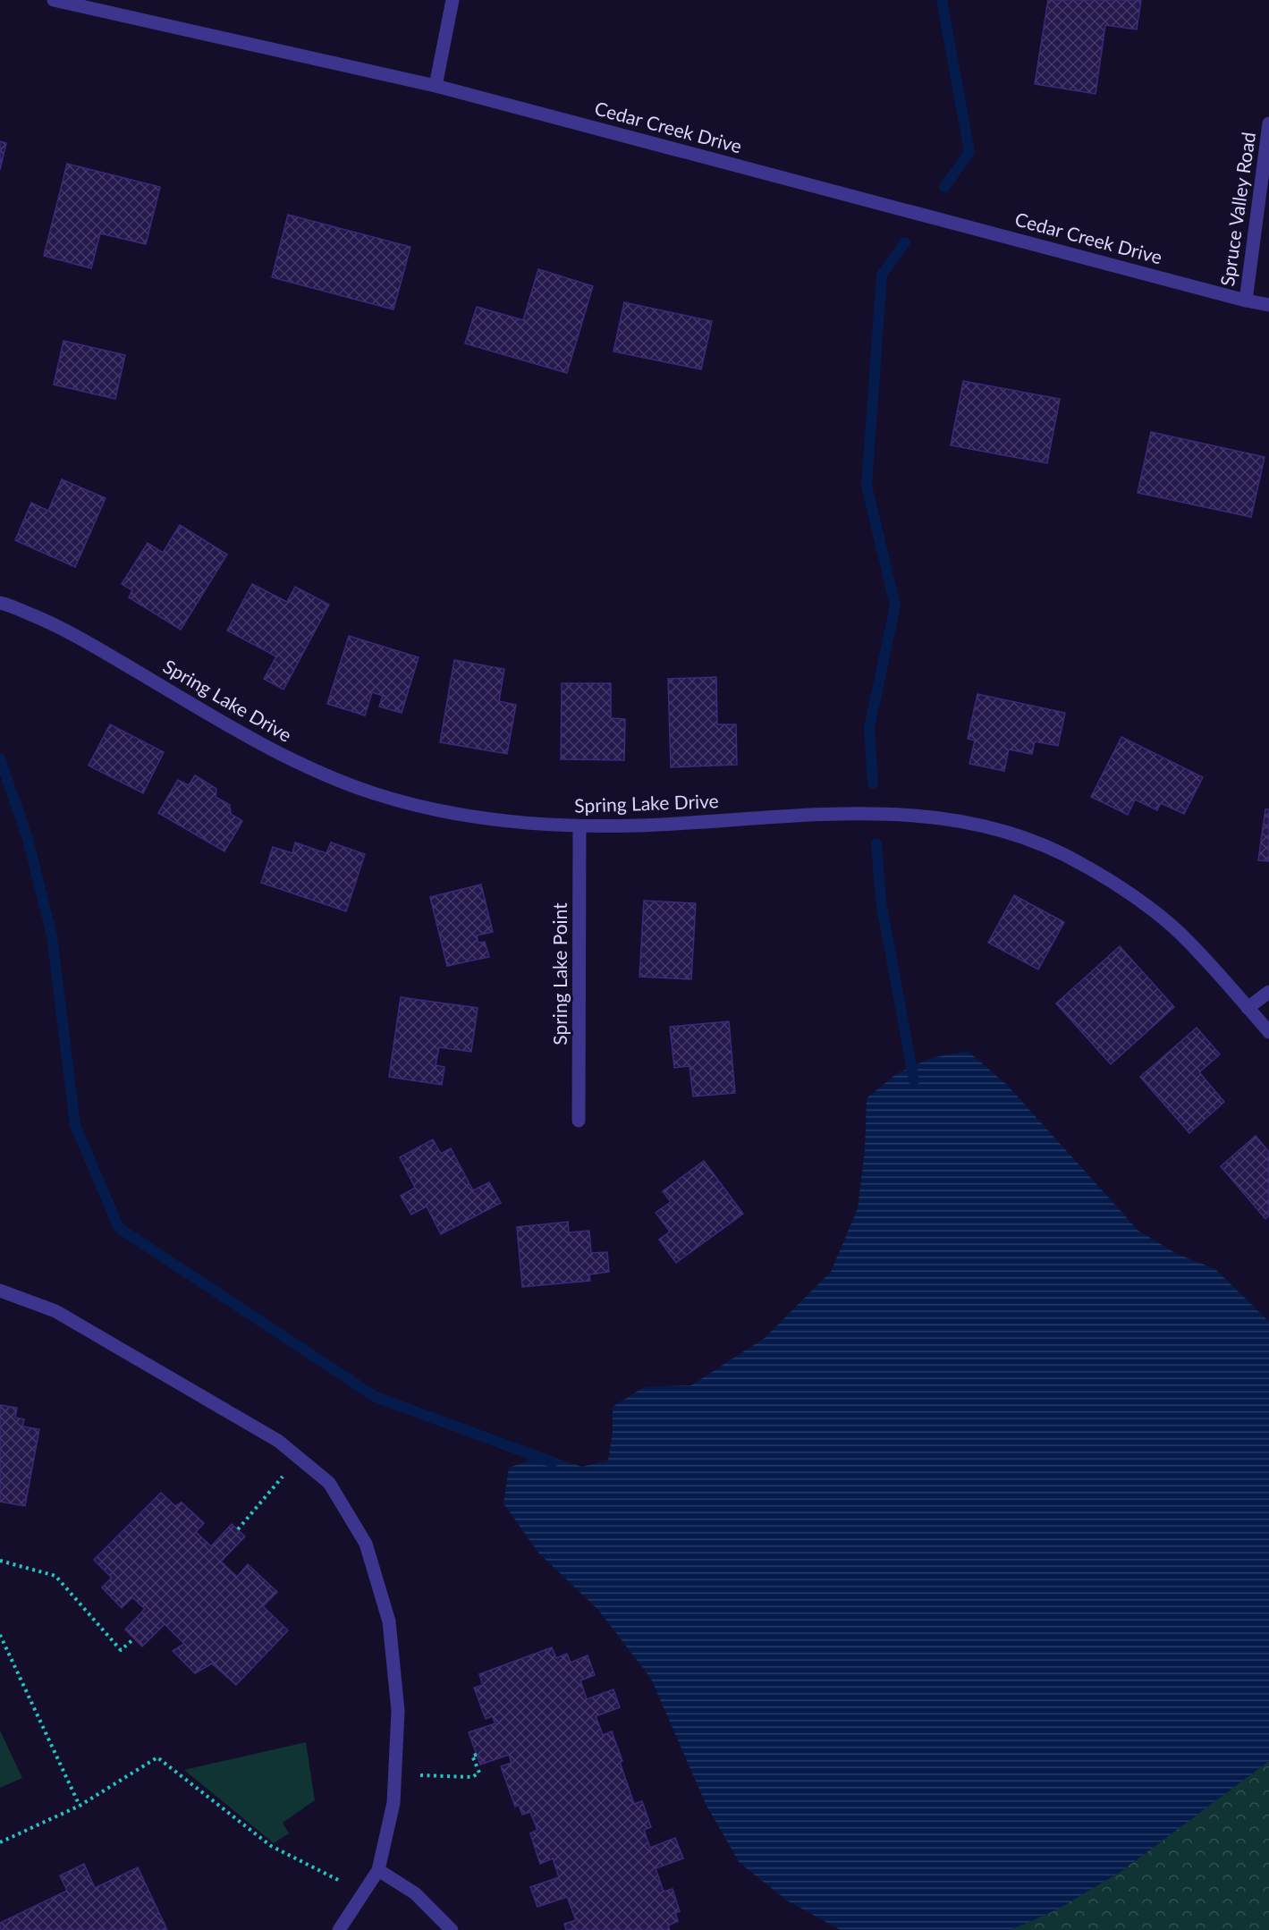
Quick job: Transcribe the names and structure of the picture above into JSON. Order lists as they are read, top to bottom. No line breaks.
{"streets":{"street":["Cedar Creek Drive","Spruce Valley Road","Spring Lake Drive","Spring Lake Point"]},"crossings":[["Cedar Creek Drive","Spruce Valley Road"],["Spring Lake Drive","Spring Lake Point"]]}
